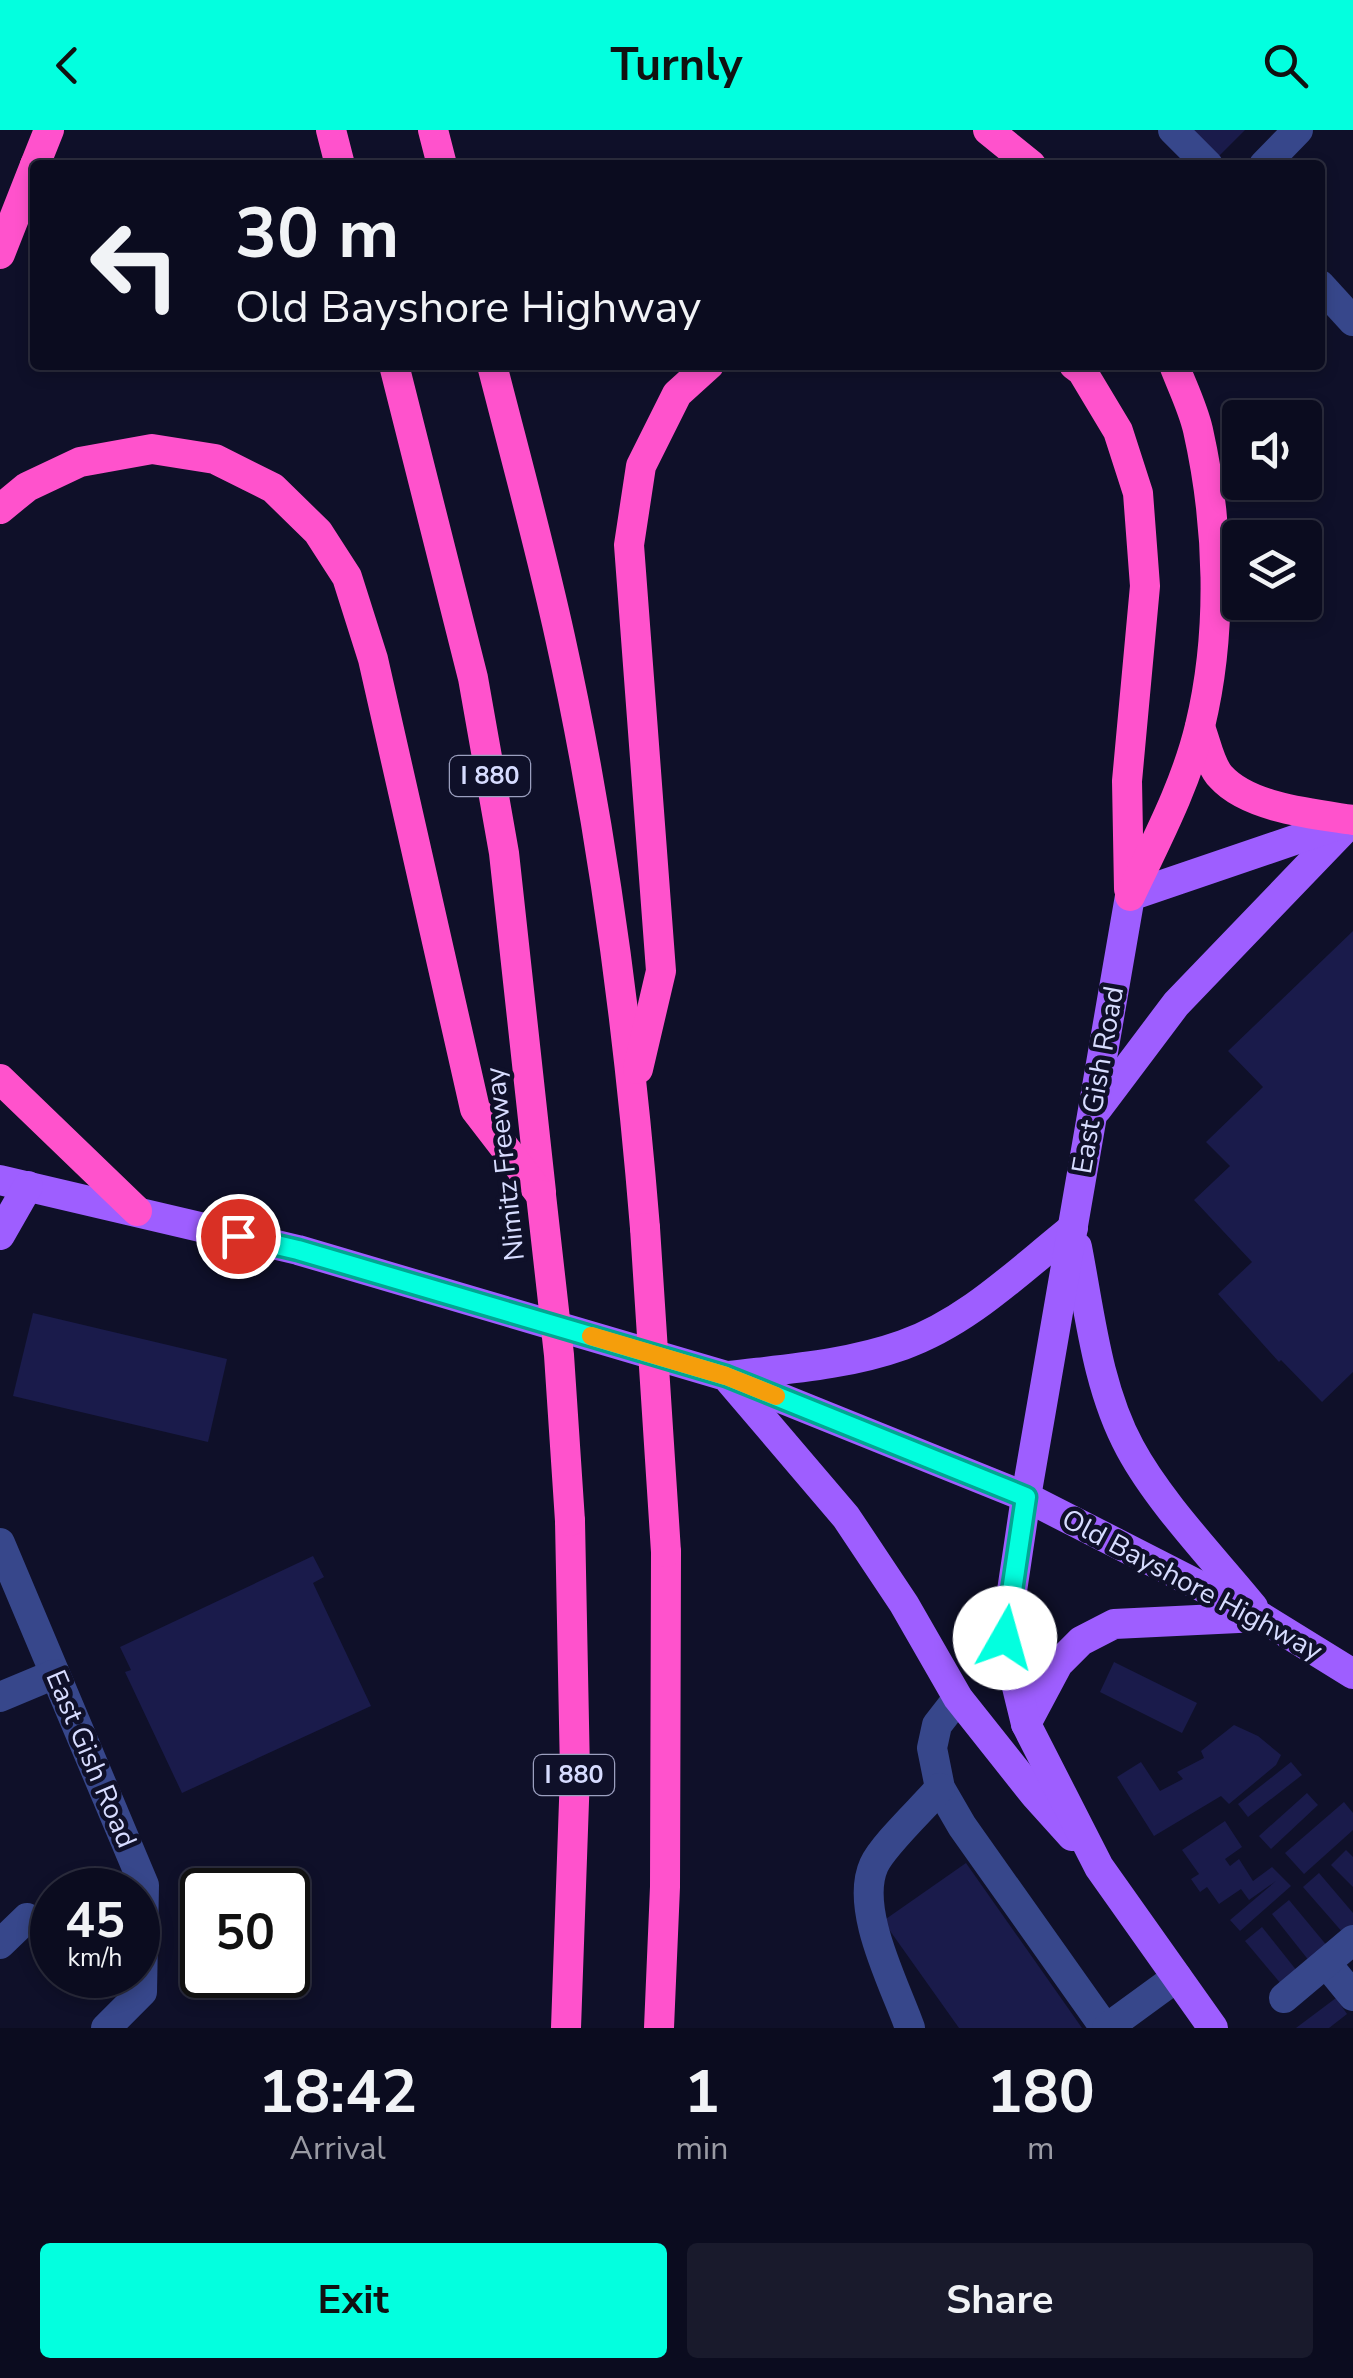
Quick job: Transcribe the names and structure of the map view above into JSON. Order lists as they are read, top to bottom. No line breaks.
{"streets":{"highway":["I 880","Nimitz Freeway"],"main road":["East Gish Road","Old Bayshore Highway"]},"crossings":[["East Gish Road","Old Bayshore Highway"]],"page":{"header":"Turnly","turn":["30 m","Old Bayshore Highway"],"speed":"45 km/h","limit":"50","eta":["18:42","Arrival","1","min","180","m"],"buttons":["Exit","Share"]}}
